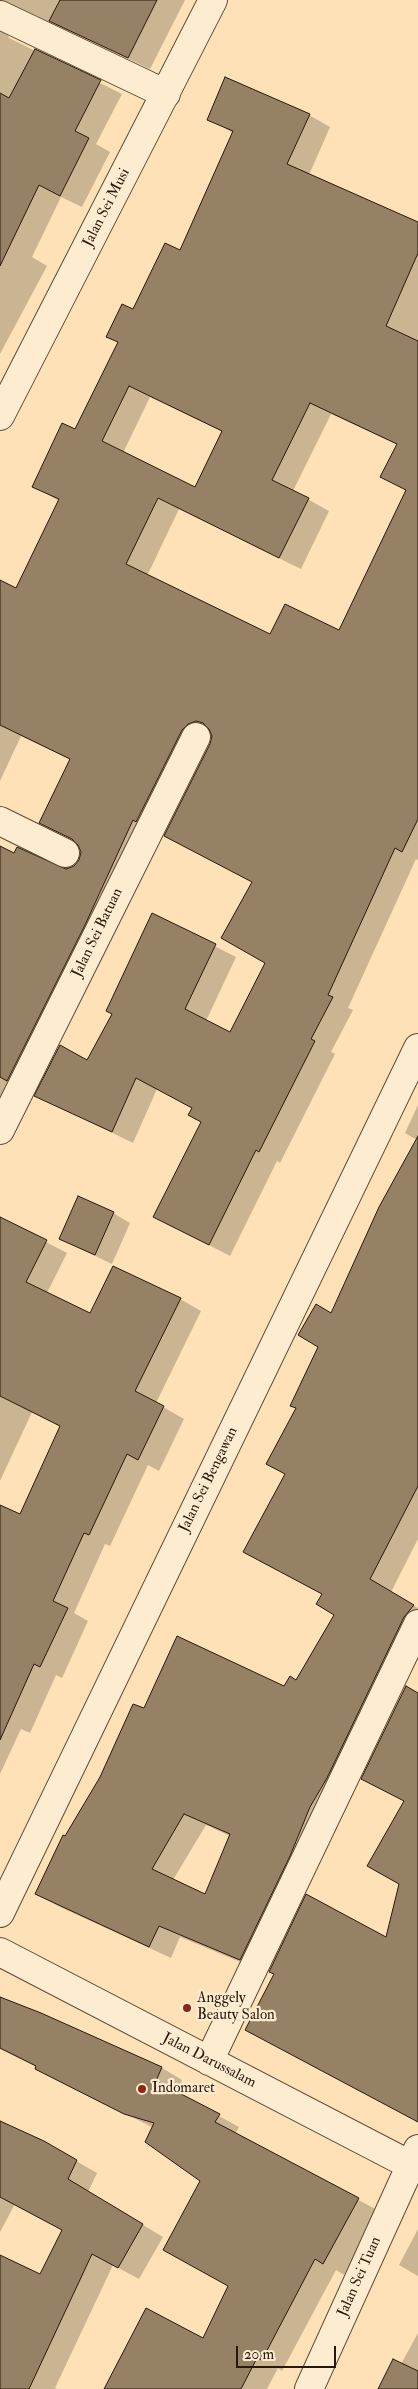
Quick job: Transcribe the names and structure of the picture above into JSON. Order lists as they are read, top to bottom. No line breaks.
{"streets":{"street":["Jalan Sei Musi","Jalan Sei Batuan","Jalan Sei Bengawan","Jalan Darussalam","Jalan Sei Tuan"]},"crossings":[["Jalan Darussalam","Jalan Sei Tuan"]],"places":["Anggely Beauty Salon","Indomaret"],"scale_bar":"20 m"}
